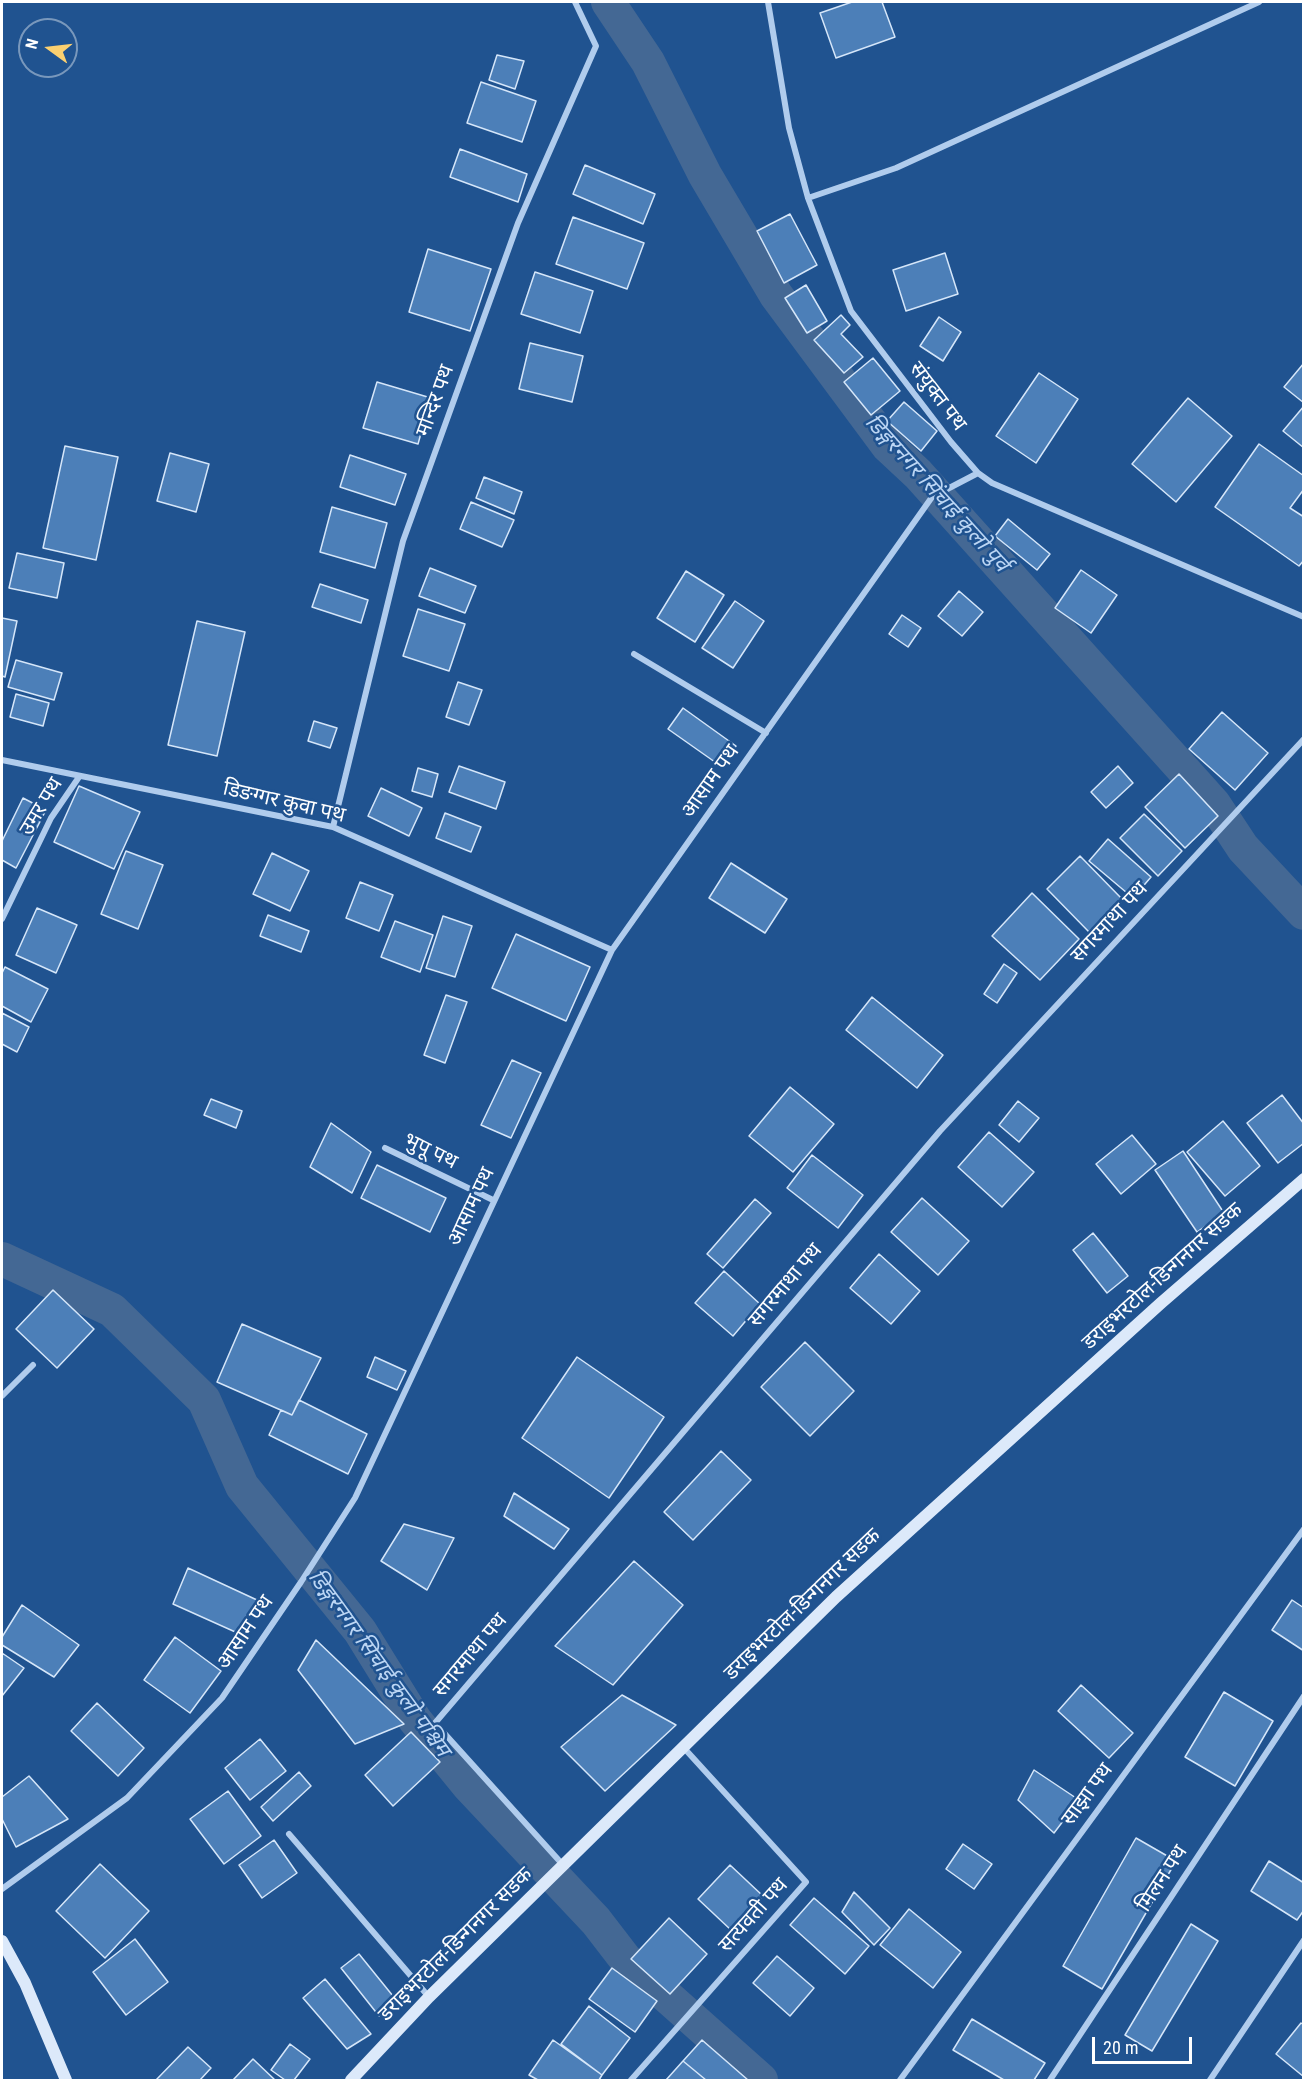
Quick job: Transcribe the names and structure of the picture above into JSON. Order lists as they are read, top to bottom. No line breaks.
{"streets":{"street":["संयुक्त पथ","मन्दिर पथ","आसाम पथ","डिङग्गर कुवा पथ","उमर पथ","सगरमाथा पथ","भुपू पथ","डराइभरटोल-डिन्गनगर सडक","साझा पथ","मिलन पथ","सत्यवती पथ"]},"crossings":[["संयुक्त पथ","आसाम पथ"],["मन्दिर पथ","डिङग्गर कुवा पथ"],["आसाम पथ","डिङग्गर कुवा पथ"],["आसाम पथ","भुपू पथ"],["डिङग्गर कुवा पथ","उमर पथ"],["सगरमाथा पथ","डराइभरटोल-डिन्गनगर सडक"],["डराइभरटोल-डिन्गनगर सडक","सत्यवती पथ"]],"water":["डिङ्गरनगर सिंचाई कुलो पुर्व","डिङ्गरनगर सिंचाई कुलो पश्चिम"],"scale_bar":"20 m","north":"left"}
